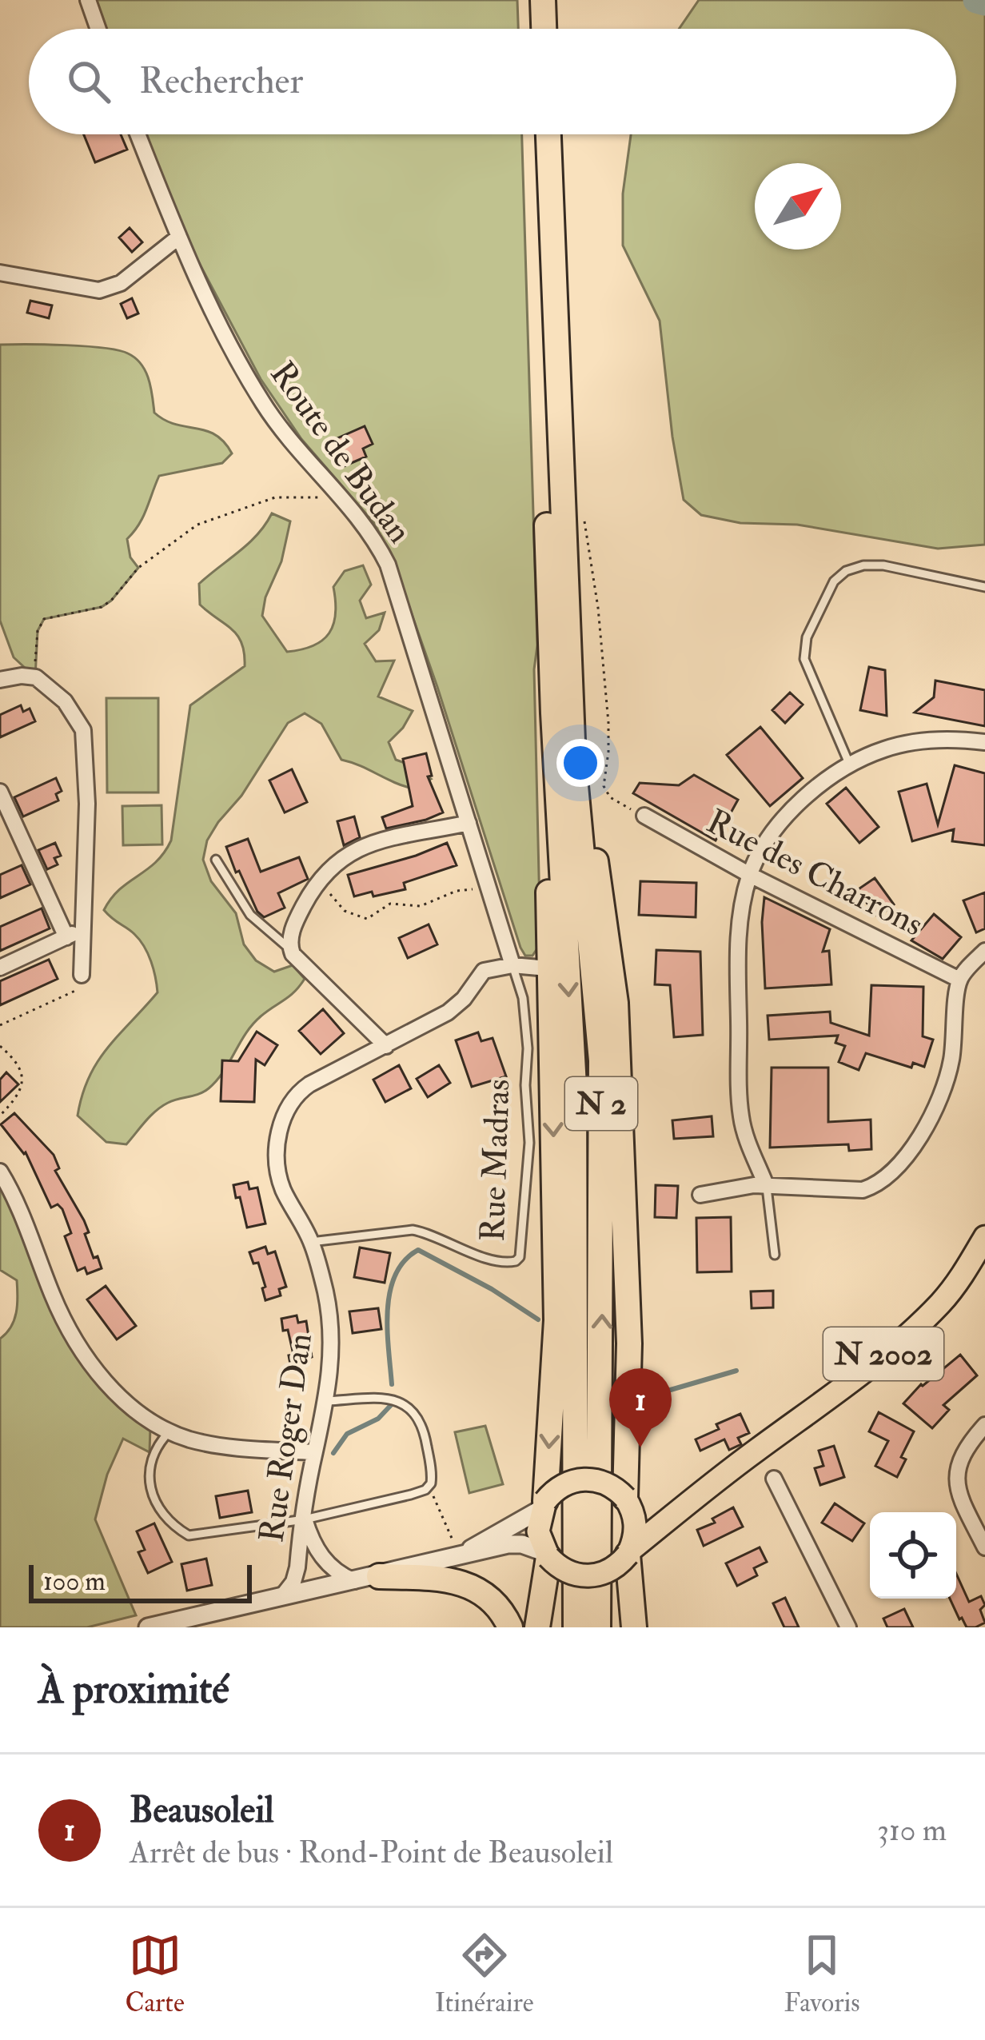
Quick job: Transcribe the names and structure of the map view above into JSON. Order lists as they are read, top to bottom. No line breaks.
{"streets":{"highway":["N 2"],"main road":["N 2002"],"street":["Route de Budan","Rue des Charrons","Rue Roger Dan"],"lane":["Rue Madras"]},"crossings":[["Route de Budan","Rue Madras"],["Route de Budan","Rue Roger Dan"],["Rue Madras","Rue Roger Dan"]],"scale_bar":"100 m","north":"top right","page":{"search":"Rechercher","pins":"1","scale":"100 m","heading":"À proximité","list":[{"mark":"1","name":"Beausoleil","note":"Arrêt de bus · Rond-Point de Beausoleil","value":"310 m"}],"nav":["Carte","Itinéraire","Favoris"]}}
